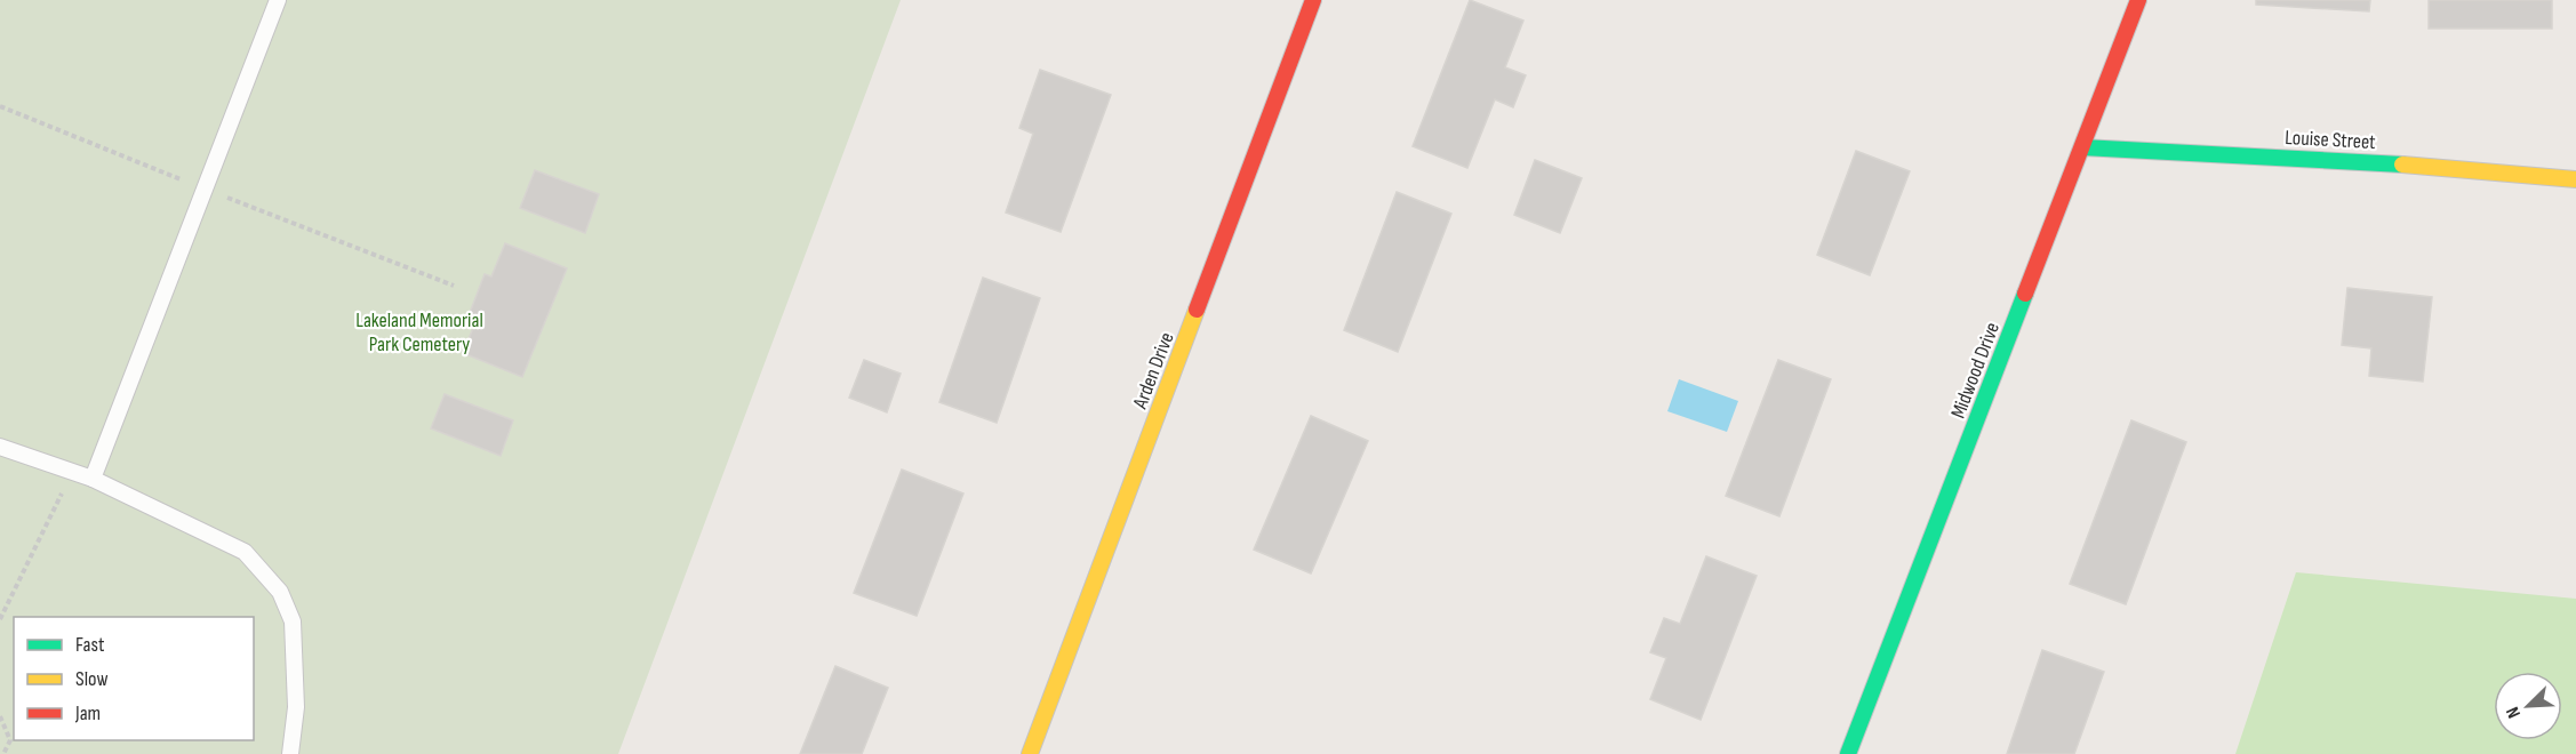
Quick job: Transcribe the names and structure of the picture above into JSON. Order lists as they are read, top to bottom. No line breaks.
{"streets":{"street":["Louise Street","Arden Drive","Midwood Drive"]},"crossings":[["Louise Street","Midwood Drive"]],"parks":["Lakeland Memorial Park Cemetery"],"legend":["Fast","Slow","Jam"],"north":"bottom left"}
